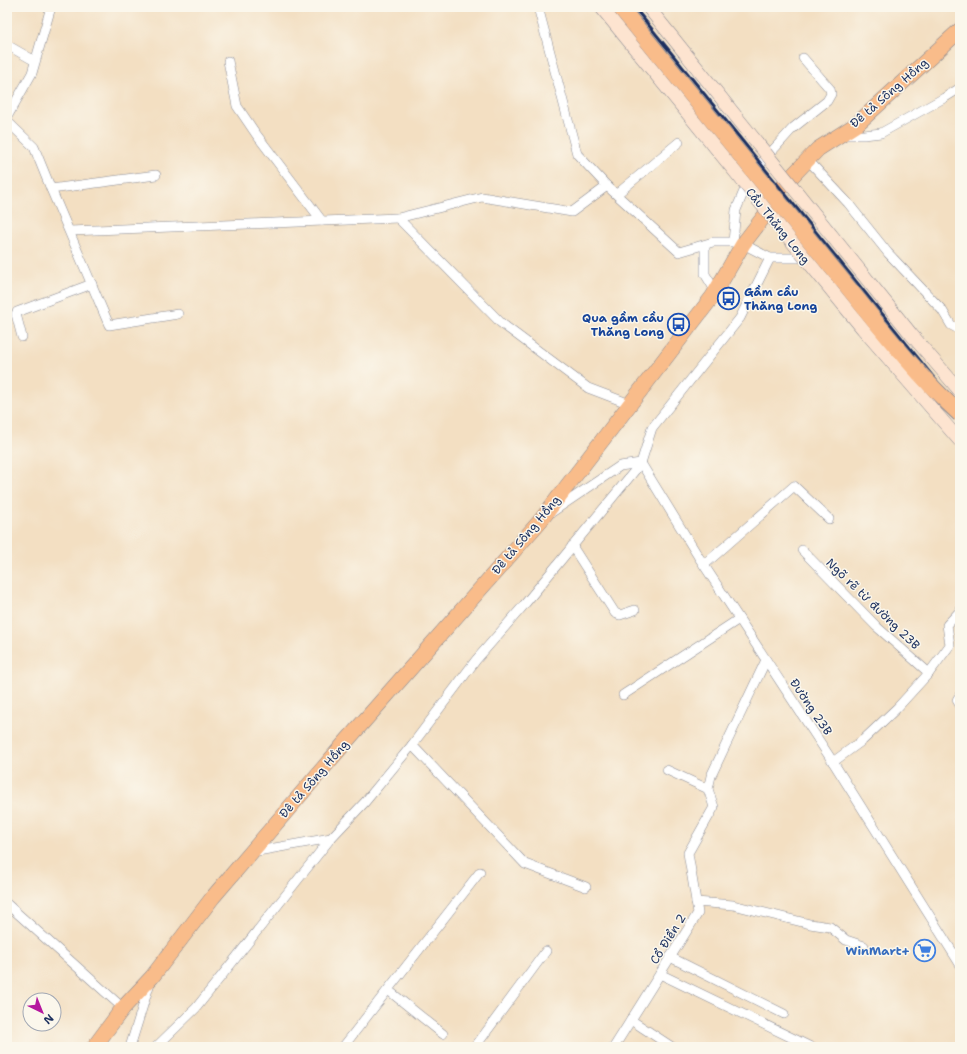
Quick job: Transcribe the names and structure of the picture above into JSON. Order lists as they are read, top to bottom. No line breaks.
{"streets":{"highway":["Cầu Thăng Long"],"main road":["Đê tả Sông Hồng"],"street":["Ngõ rẽ từ đường 23B","Đường 23B","Cổ Điển 2"]},"places":{"bus stop":["Gầm cầu Thăng Long","Qua gầm cầu Thăng Long"],"supermarket":["WinMart+"]},"north":"bottom right"}
